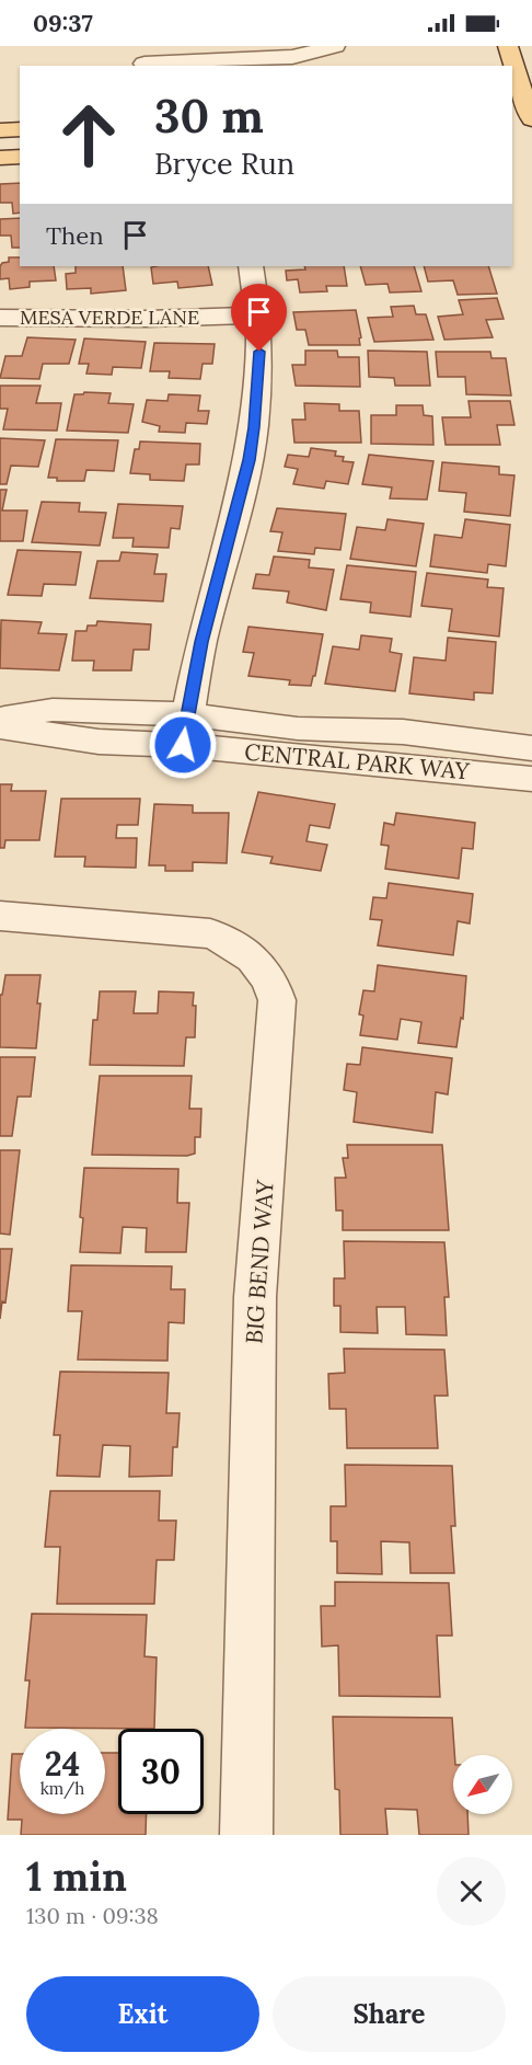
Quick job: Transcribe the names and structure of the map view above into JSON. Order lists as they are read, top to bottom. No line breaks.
{"streets":{"street":["MESA VERDE LANE","CENTRAL PARK WAY","BIG BEND WAY"]},"north":"bottom left","page":{"status":"09:37","turn":["30 m","Bryce Run"],"then":"Then","speed":"24 km/h","limit":"30","heading":["1 min","130 m · 09:38"],"buttons":["Exit","Share"]}}
